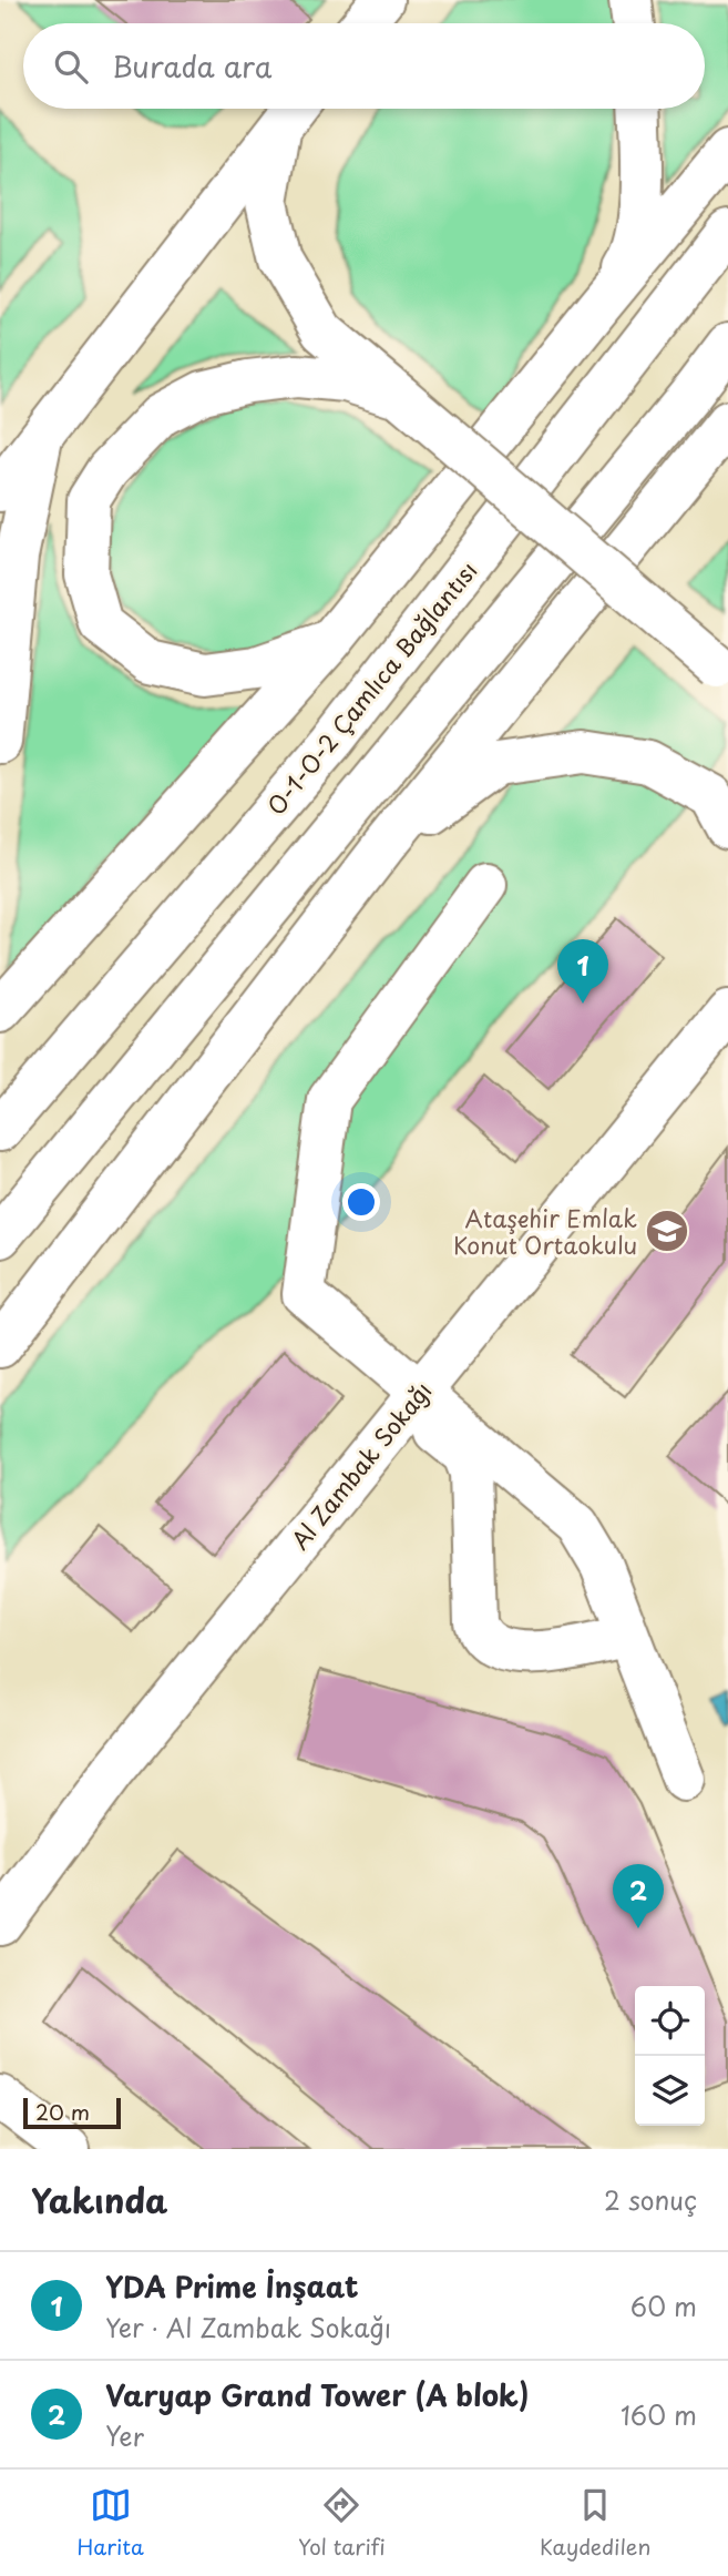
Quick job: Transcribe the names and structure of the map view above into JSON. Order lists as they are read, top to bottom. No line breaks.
{"streets":{"main road":["O-1-O-2 Çamlıca Bağlantısı","Al Zambak Sokağı"]},"places":{"school or university":["Ataşehir Emlak Konut Ortaokulu"]},"scale_bar":"20 m","page":{"search":"Burada ara","pins":["1","2"],"scale":"20 m","heading":["Yakında","2 sonuç"],"list":[{"mark":"1","name":"YDA Prime İnşaat","note":"Yer · Al Zambak Sokağı","value":"60 m"},{"mark":"2","name":"Varyap Grand Tower (A blok)","note":"Yer","value":"160 m"}],"nav":["Harita","Yol tarifi","Kaydedilen"]}}
